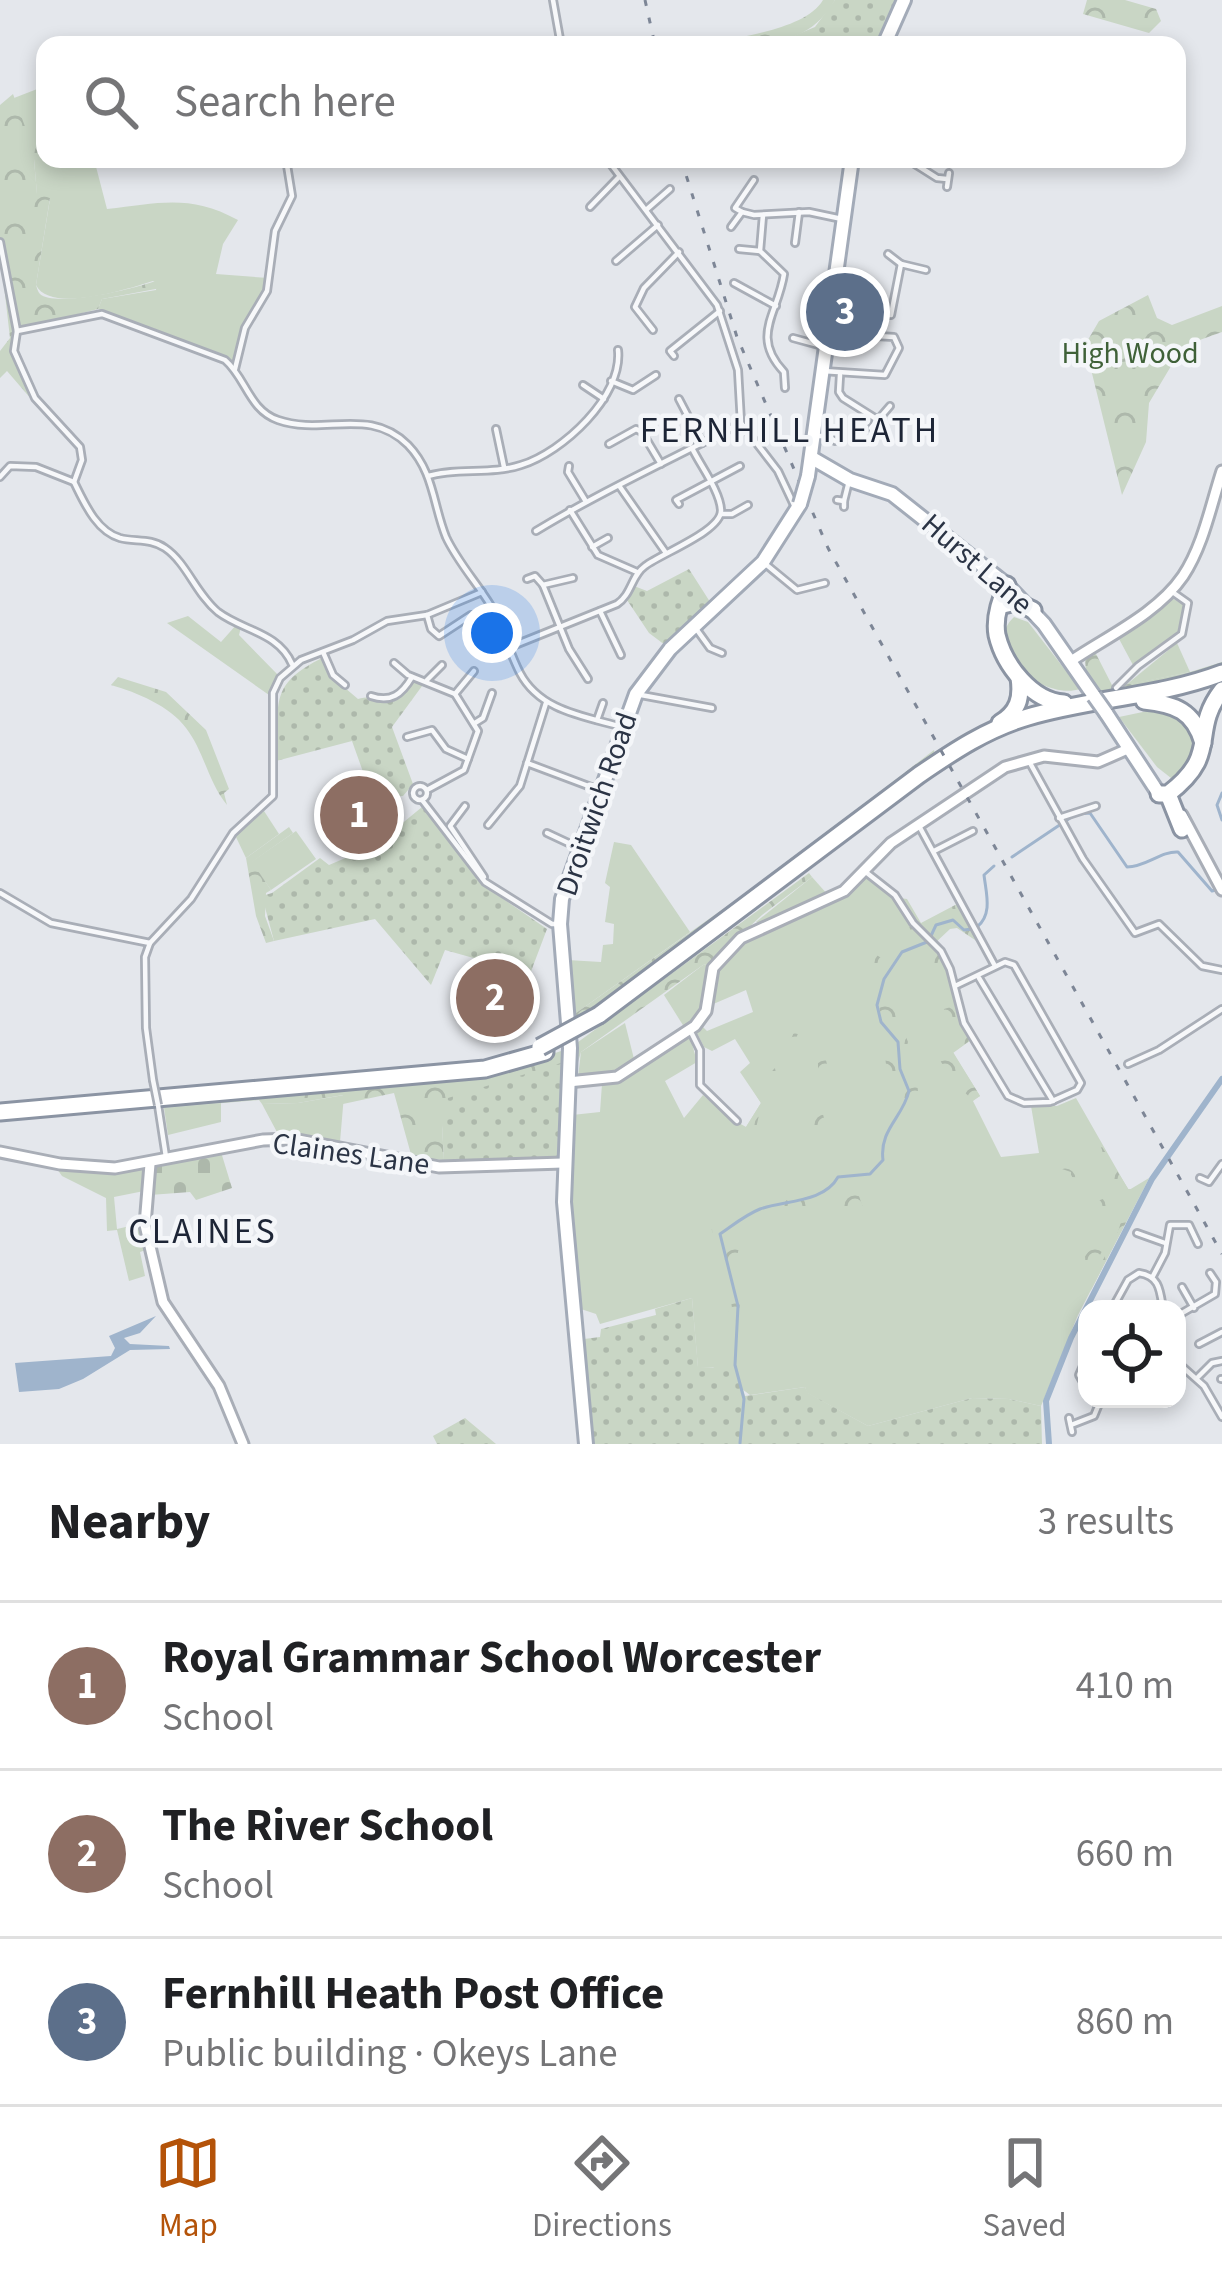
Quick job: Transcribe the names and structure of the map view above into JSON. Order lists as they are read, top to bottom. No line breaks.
{"streets":{"main road":["Hurst Lane","Droitwich Road"],"street":["Claines Lane"]},"crossings":[["Hurst Lane","Droitwich Road"],["Droitwich Road","Claines Lane"]],"districts":["FERNHILL HEATH","CLAINES"],"parks":["High Wood"],"page":{"search":"Search here","pins":["3","1","2"],"heading":["Nearby","3 results"],"list":[{"mark":"1","name":"Royal Grammar School Worcester","note":"School","value":"410 m"},{"mark":"2","name":"The River School","note":"School","value":"660 m"},{"mark":"3","name":"Fernhill Heath Post Office","note":"Public building · Okeys Lane","value":"860 m"}],"nav":["Map","Directions","Saved"]}}
